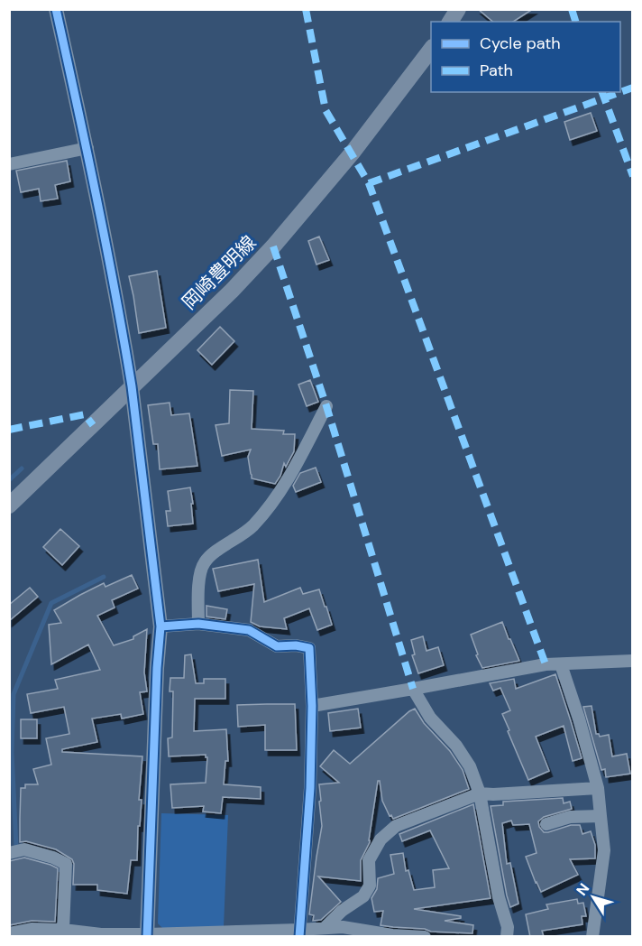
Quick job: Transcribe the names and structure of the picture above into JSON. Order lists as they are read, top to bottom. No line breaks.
{"streets":{"main road":["岡崎豊明線"]},"legend":["Cycle path","Path"],"north":"top left"}
